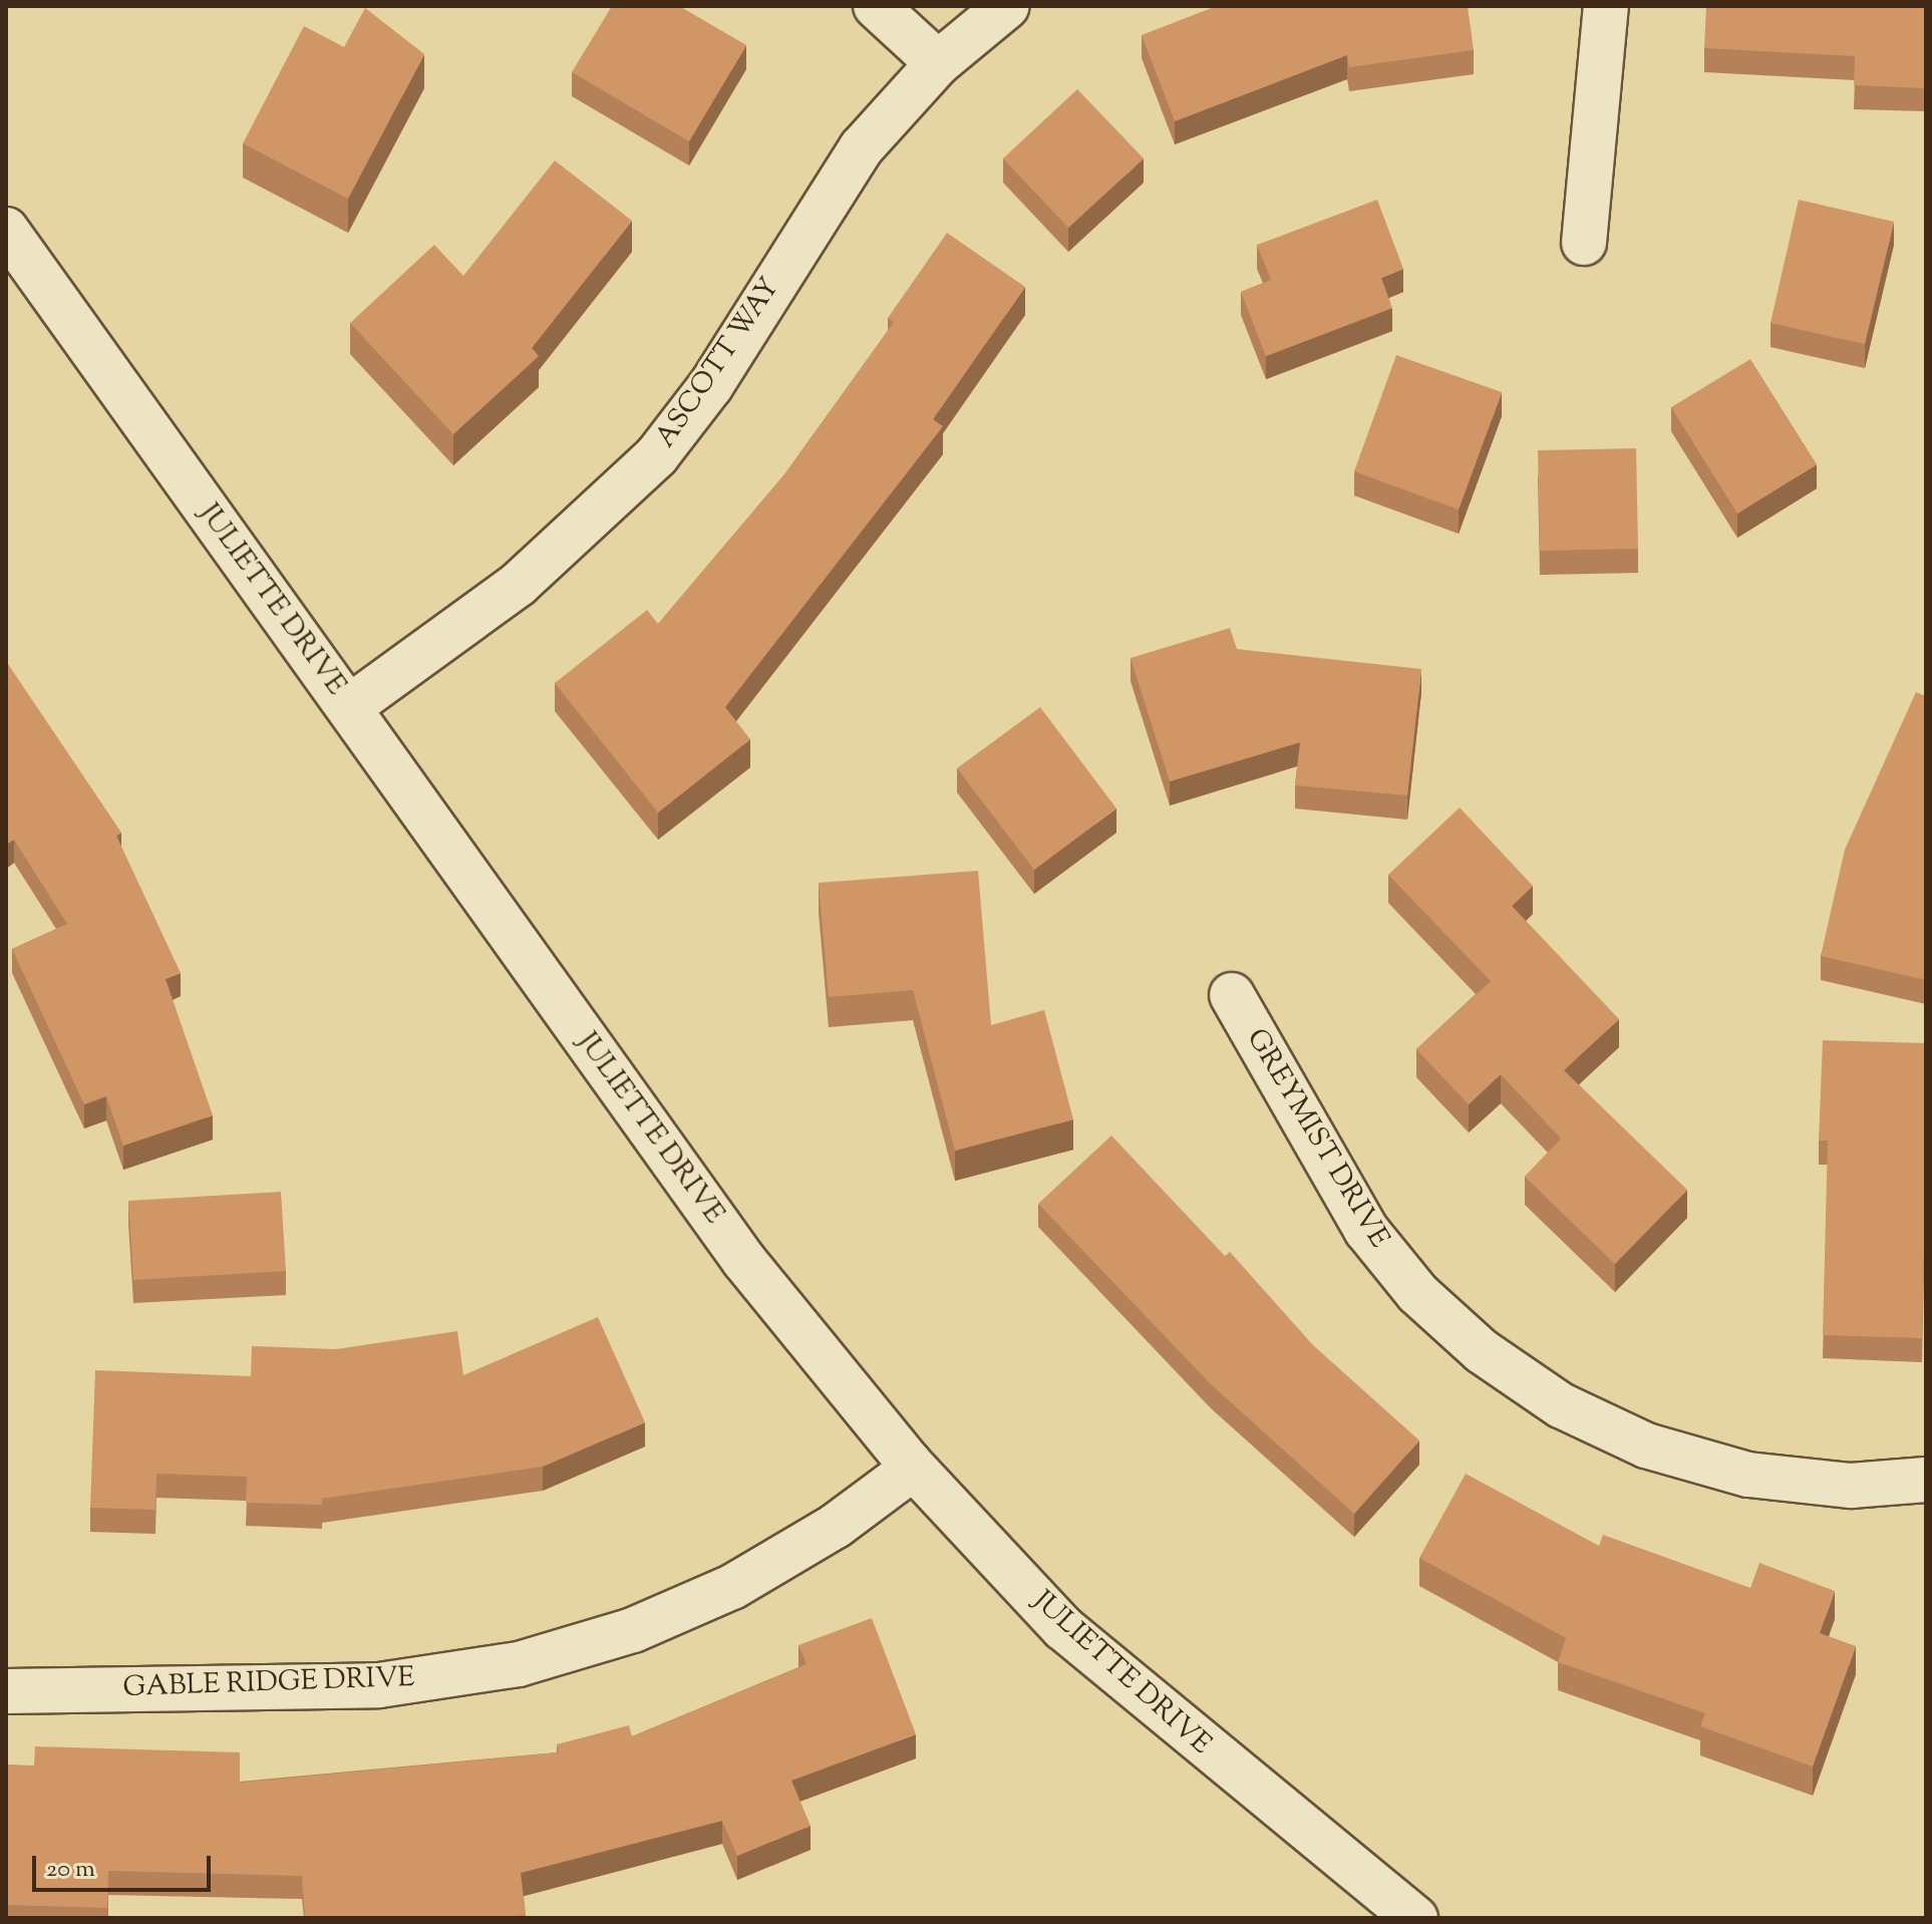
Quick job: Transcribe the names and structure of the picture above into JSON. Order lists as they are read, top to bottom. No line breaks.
{"streets":{"street":["ASCOTT WAY","JULIETTE DRIVE","GREYMIST DRIVE","GABLE RIDGE DRIVE"]},"crossings":[["ASCOTT WAY","JULIETTE DRIVE"],["JULIETTE DRIVE","GABLE RIDGE DRIVE"]],"scale_bar":"20 m"}
